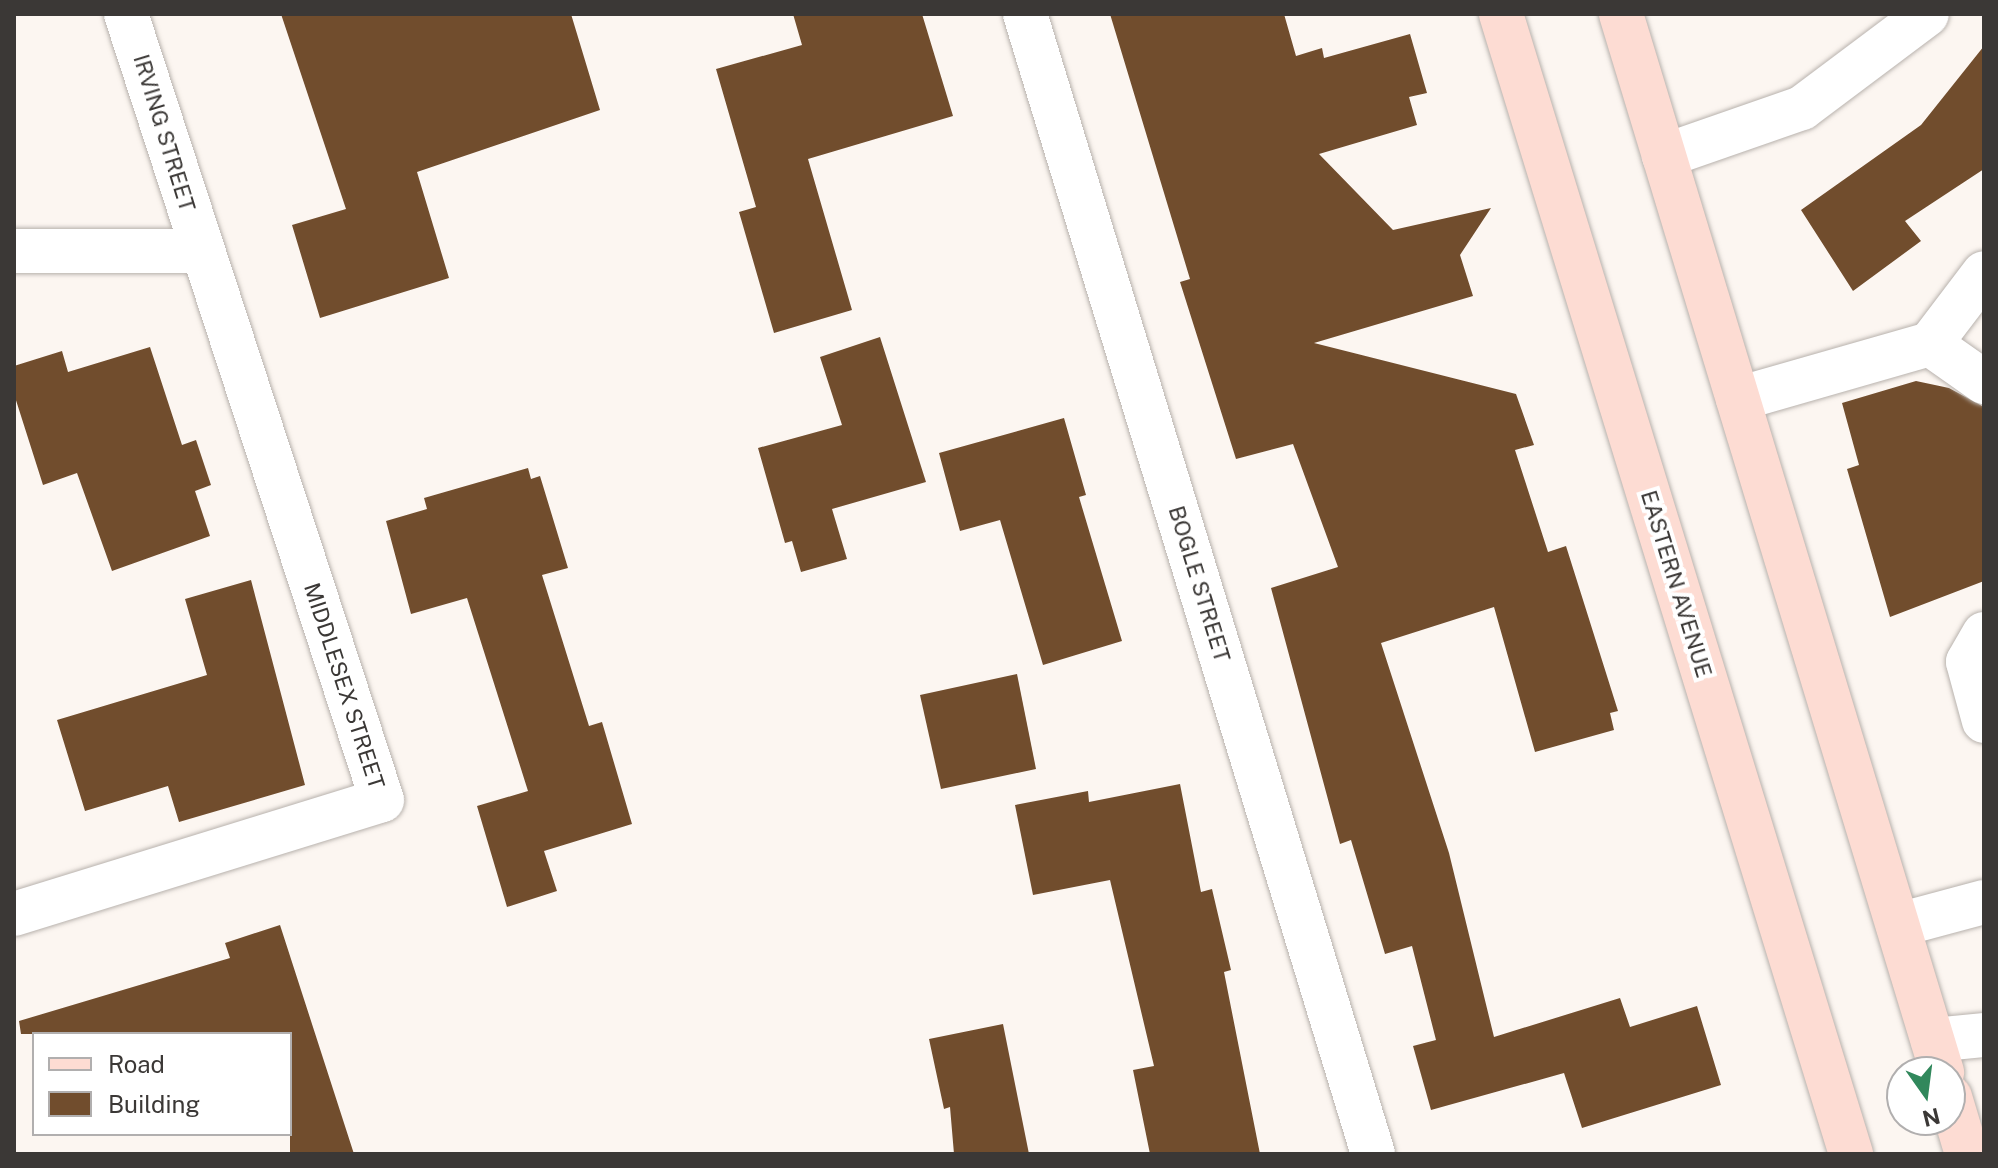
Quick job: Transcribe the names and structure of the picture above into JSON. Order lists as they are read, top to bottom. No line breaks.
{"streets":{"main road":["EASTERN AVENUE"],"street":["IRVING STREET","BOGLE STREET","MIDDLESEX STREET"]},"crossings":[["IRVING STREET","MIDDLESEX STREET"]],"legend":["Road","Building"],"north":"bottom"}
